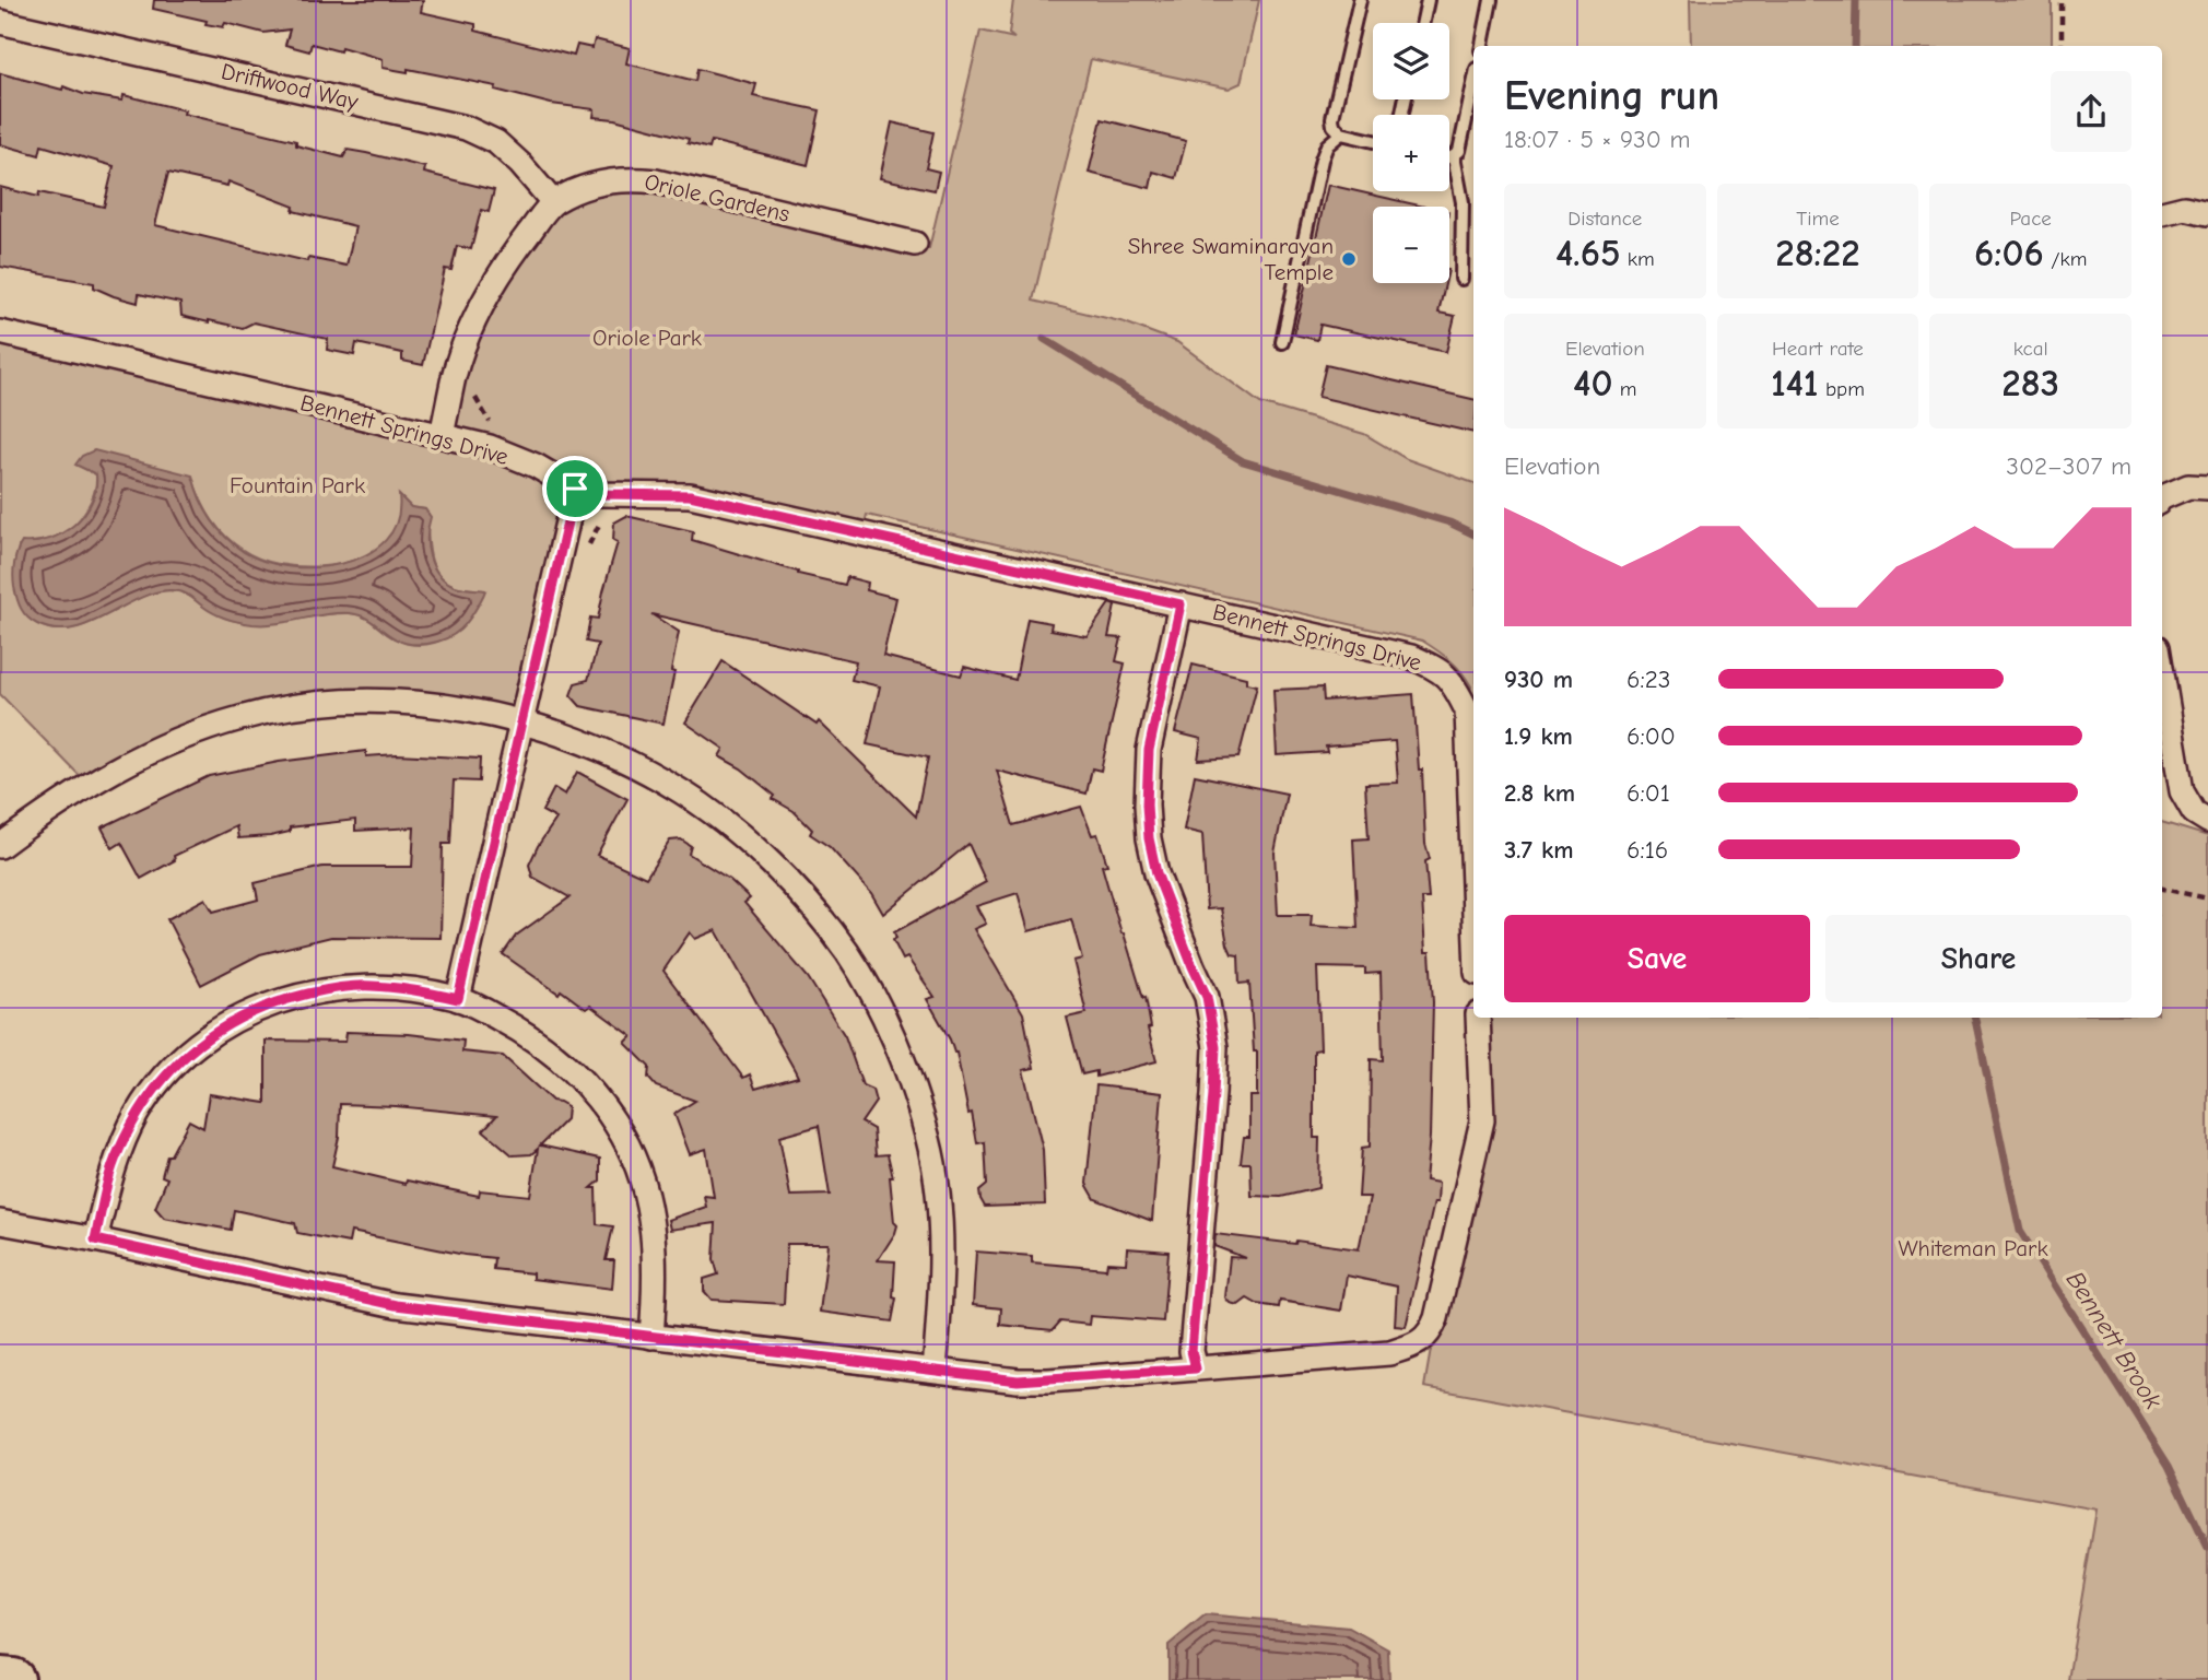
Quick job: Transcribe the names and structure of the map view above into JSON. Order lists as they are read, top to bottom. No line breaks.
{"streets":{"street":["Driftwood Way","Oriole Gardens","Bennett Springs Drive"]},"crossings":[["Driftwood Way","Oriole Gardens"],["Oriole Gardens","Bennett Springs Drive"]],"water":["Bennett Brook"],"parks":["Oriole Park","Fountain Park","Whiteman Park"],"places":["Shree Swaminarayan Temple"],"page":{"map_buttons":["+","−"],"heading":["Evening run","18:07 · 5 × 930 m"],"stats":[["Distance","4.65 km"],["Time","28:22"],["Pace","6:06 /km"],["Elevation","40 m"],["Heart rate","141 bpm"],["kcal","283"]],"chart":["Elevation","302–307 m"],"list":[{"name":"930 m","note":"6:23"},{"name":"1.9 km","note":"6:00"},{"name":"2.8 km","note":"6:01"},{"name":"3.7 km","note":"6:16"}],"buttons":["Save","Share"]}}
